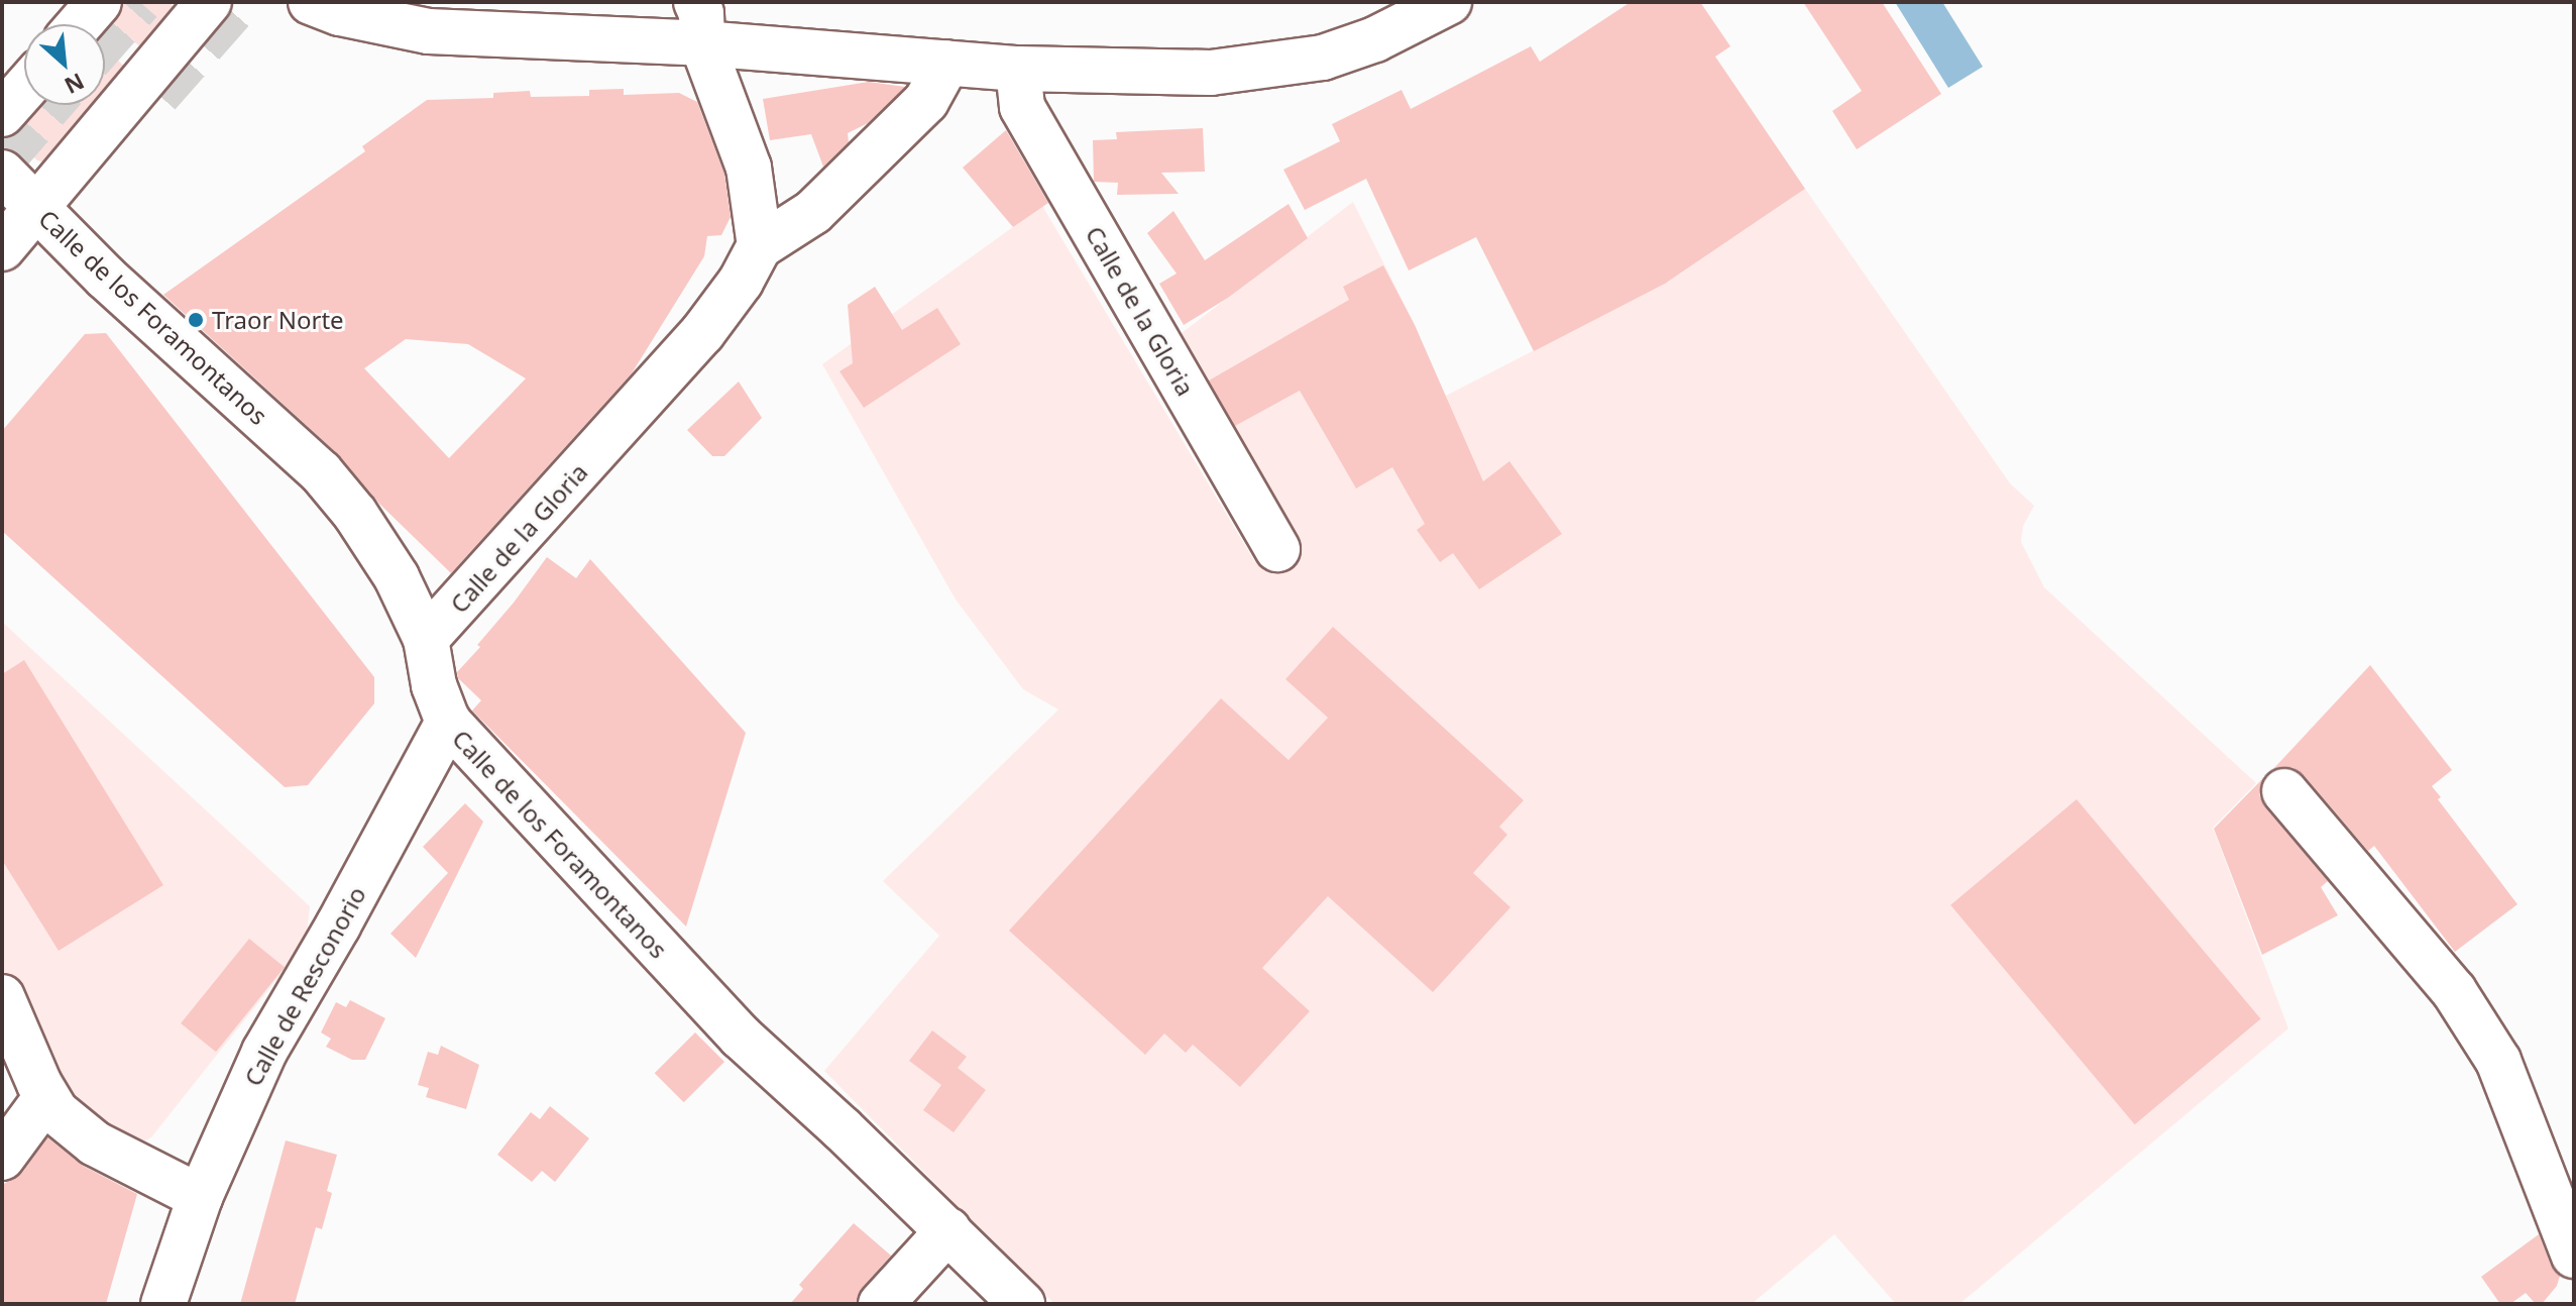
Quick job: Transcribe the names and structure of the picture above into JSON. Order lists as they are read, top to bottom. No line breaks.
{"streets":{"street":["Calle de la Gloria","Calle de los Foramontanos","Calle de Resconorio"]},"crossings":[["Calle de la Gloria","Calle de los Foramontanos"],["Calle de los Foramontanos","Calle de Resconorio"]],"places":["Traor Norte"],"north":"bottom right"}
